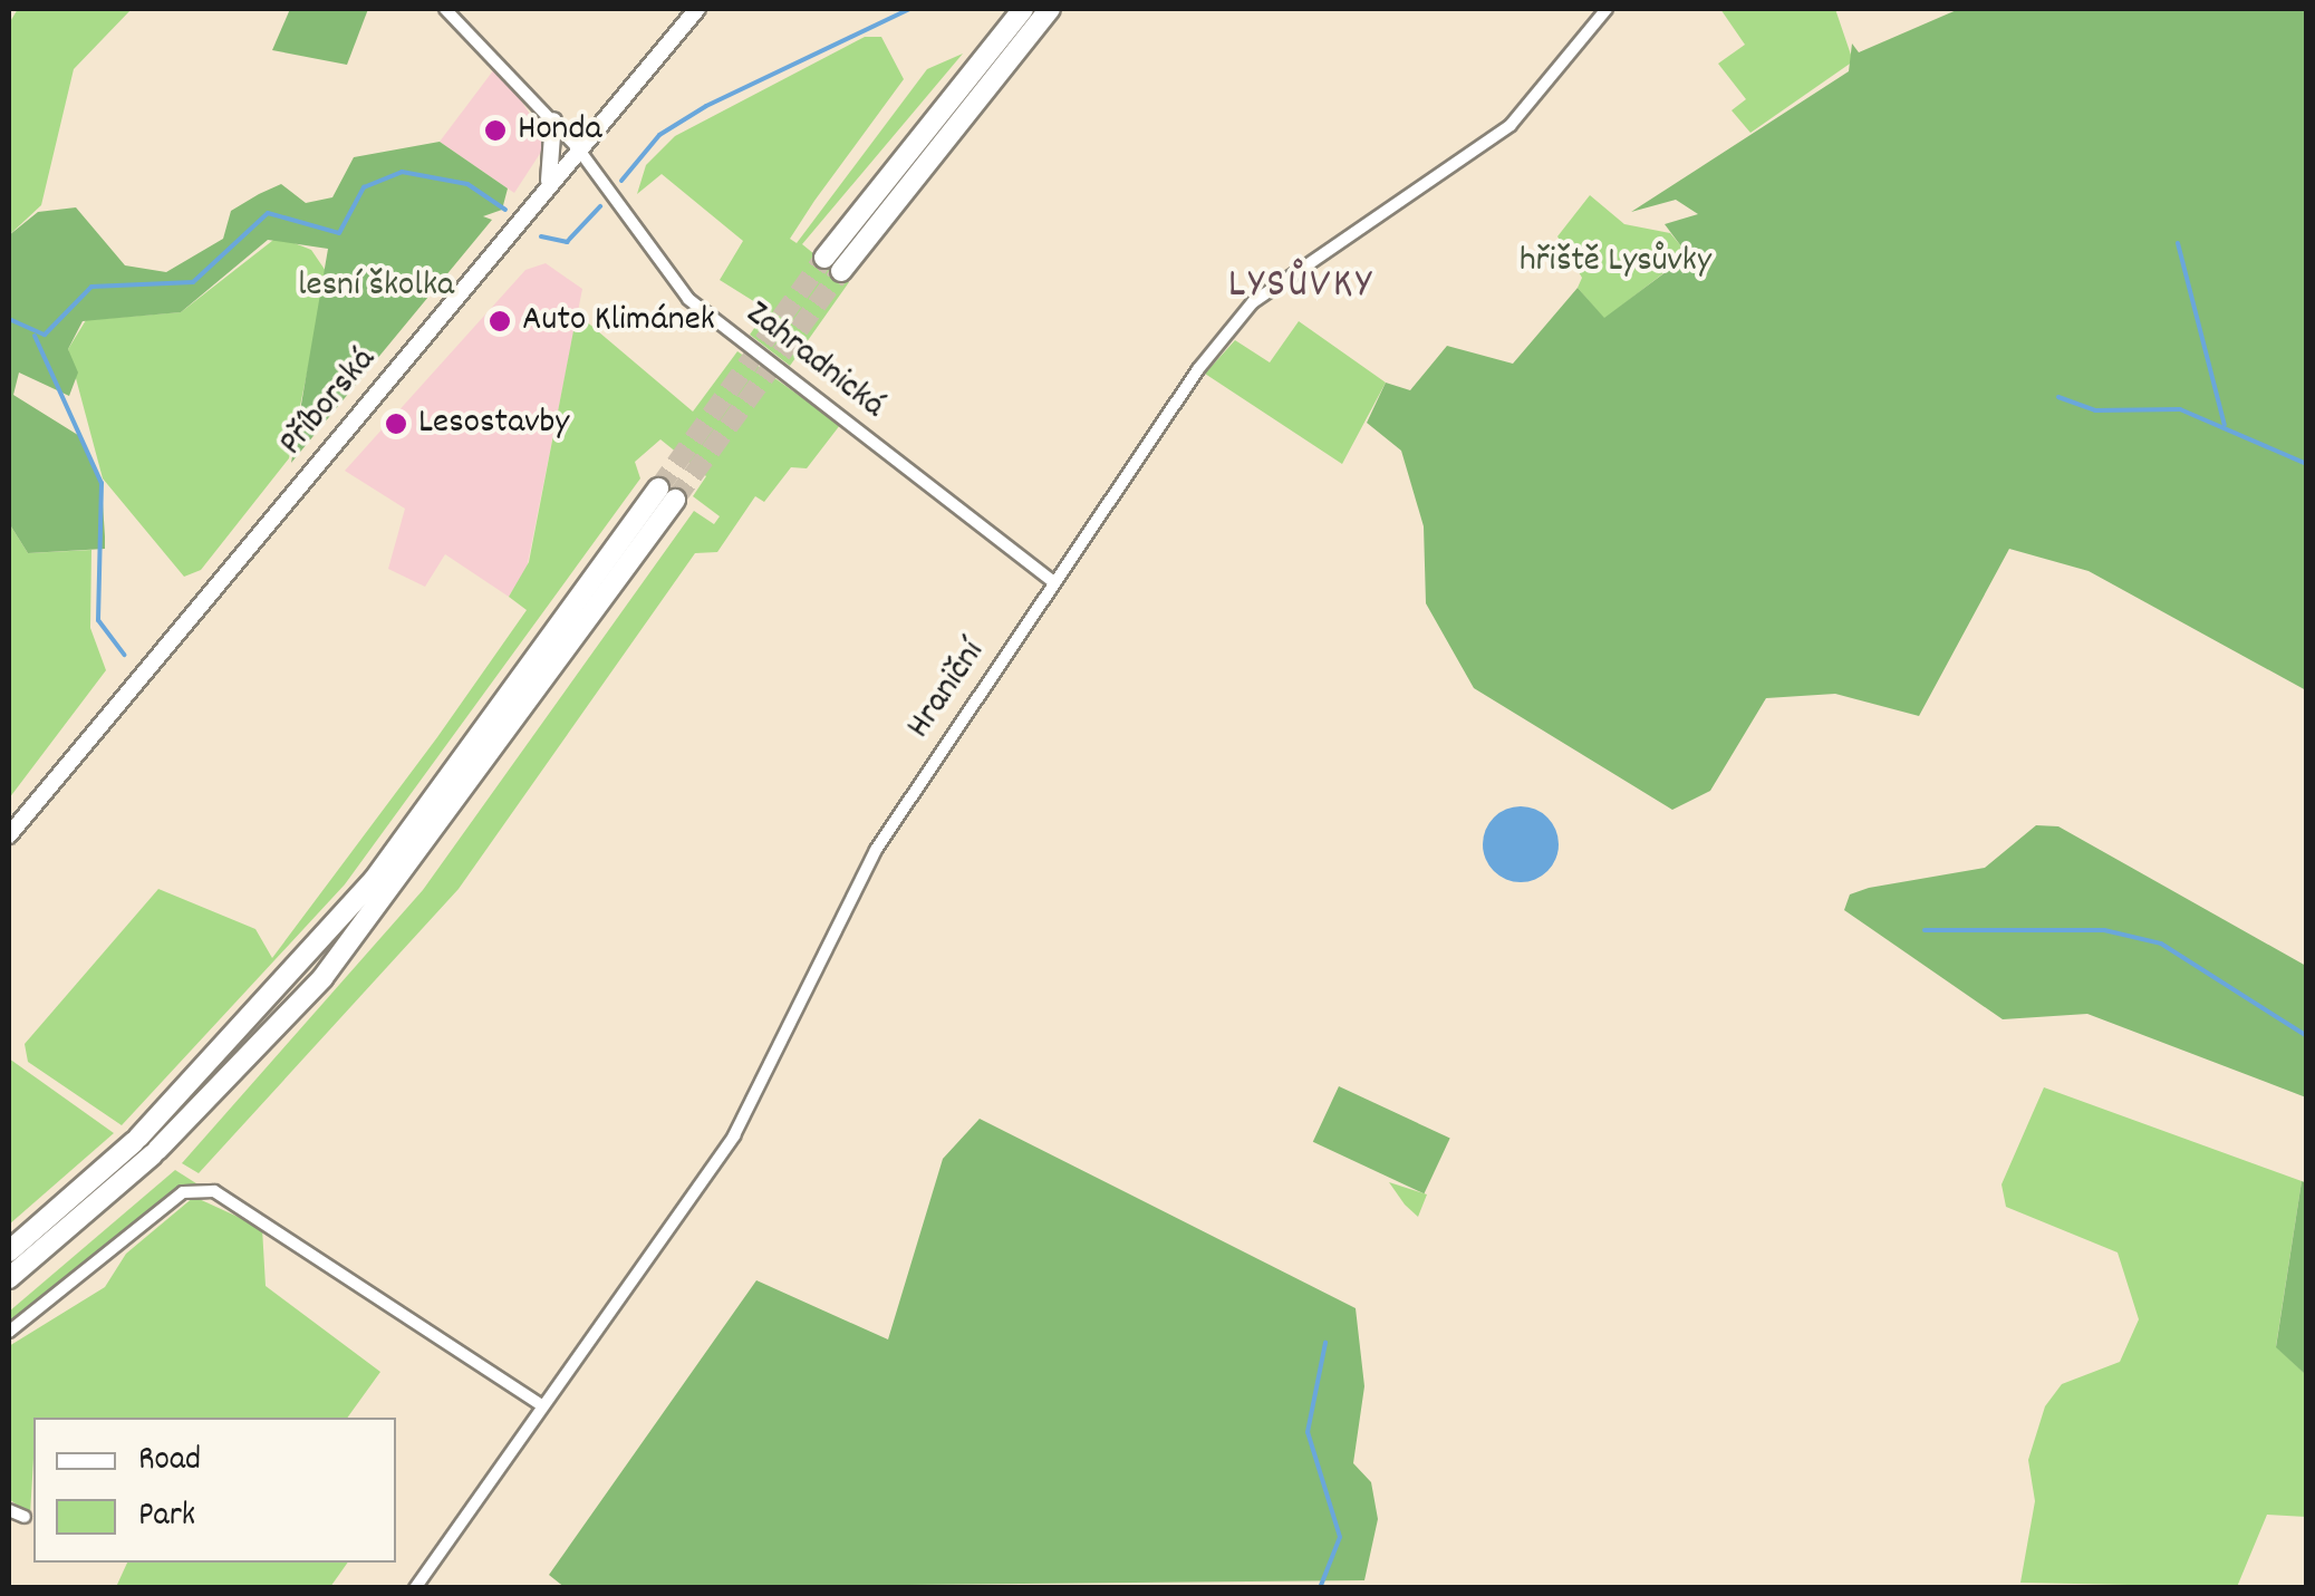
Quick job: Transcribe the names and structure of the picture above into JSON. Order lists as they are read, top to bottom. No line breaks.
{"streets":{"main road":["Příborská"],"street":["Zahradnická","Hraniční"]},"crossings":[["Zahradnická","Příborská"],["Zahradnická","Hraniční"]],"districts":["LYSŮVKY"],"parks":["hřiště Lysůvky","lesní školka"],"places":["Honda","Auto Klimánek","Lesostavby"],"legend":["Road","Park"]}
